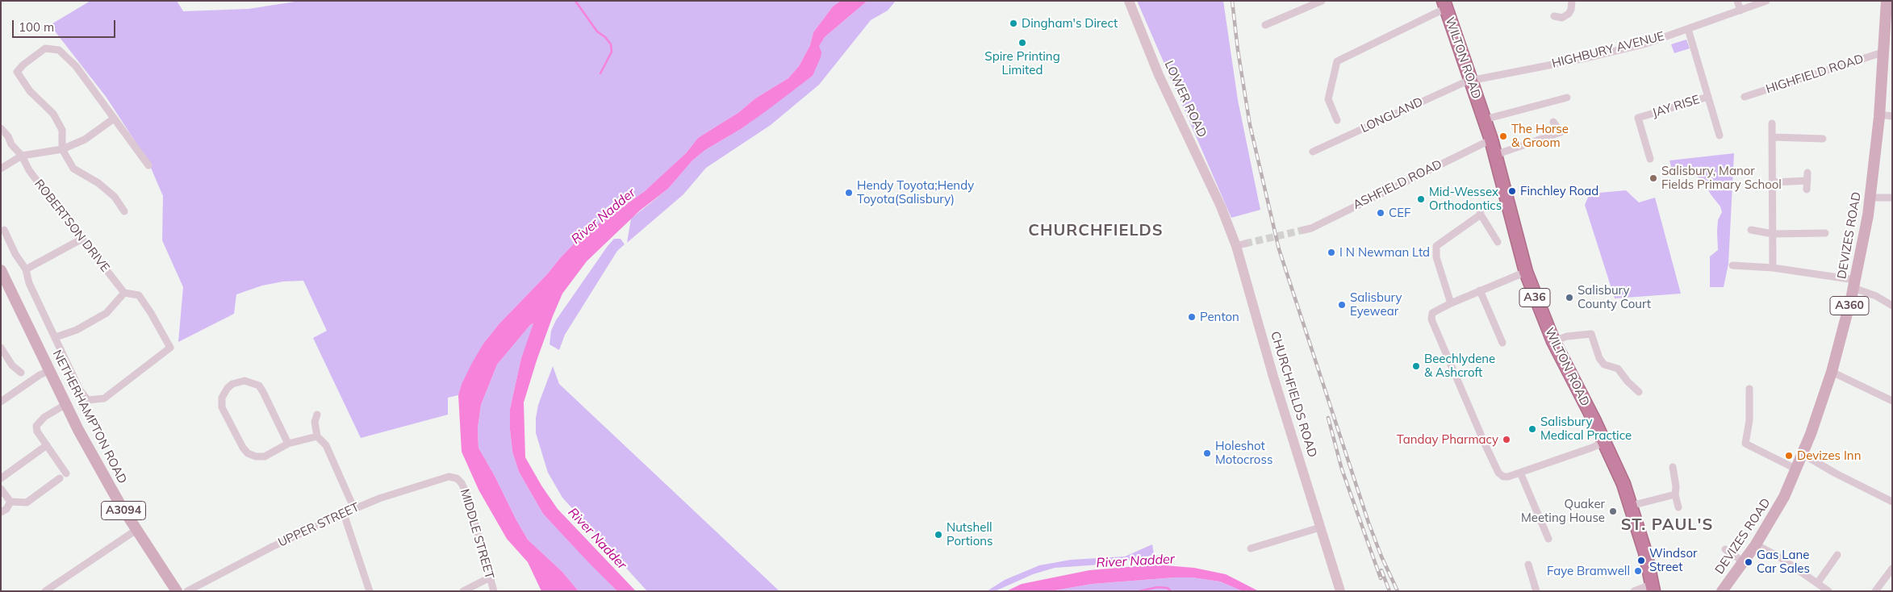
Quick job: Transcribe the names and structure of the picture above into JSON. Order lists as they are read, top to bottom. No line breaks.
{"streets":{"highway":["WILTON ROAD","A36"],"main road":["DEVIZES ROAD","A360","NETHERHAMPTON ROAD","A3094"],"street":["HIGHBURY AVENUE","HIGHFIELD ROAD","LOWER ROAD","JAY RISE","LONGLAND","ASHFIELD ROAD","ROBERTSON DRIVE","CHURCHFIELDS ROAD","UPPER STREET","MIDDLE STREET"]},"crossings":[["HIGHBURY AVENUE","WILTON ROAD"],["HIGHBURY AVENUE","JAY RISE"],["HIGHBURY AVENUE","LONGLAND"],["WILTON ROAD","LONGLAND"],["WILTON ROAD","ASHFIELD ROAD"],["HIGHFIELD ROAD","DEVIZES ROAD"],["LOWER ROAD","CHURCHFIELDS ROAD"],["UPPER STREET","MIDDLE STREET"]],"districts":["CHURCHFIELDS","ST. PAUL'S"],"water":["River Nadder"],"places":["Dingham's Direct","Spire Printing Limited","The Horse & Groom","Salisbury, Manor Fields Primary School","Finchley Road","Hendy Toyota;Hendy Toyota(Salisbury)","Mid-Wessex Orthodontics","CEF","I N Newman Ltd","Salisbury County Court","Salisbury Eyewear","Penton","Beechlydene & Ashcroft","Salisbury Medical Practice","Tanday Pharmacy","Holeshot Motocross","Devizes Inn","Quaker Meeting House","Nutshell Portions","Windsor Street","Gas Lane Car Sales","Faye Bramwell"],"scale_bar":"100 m"}
